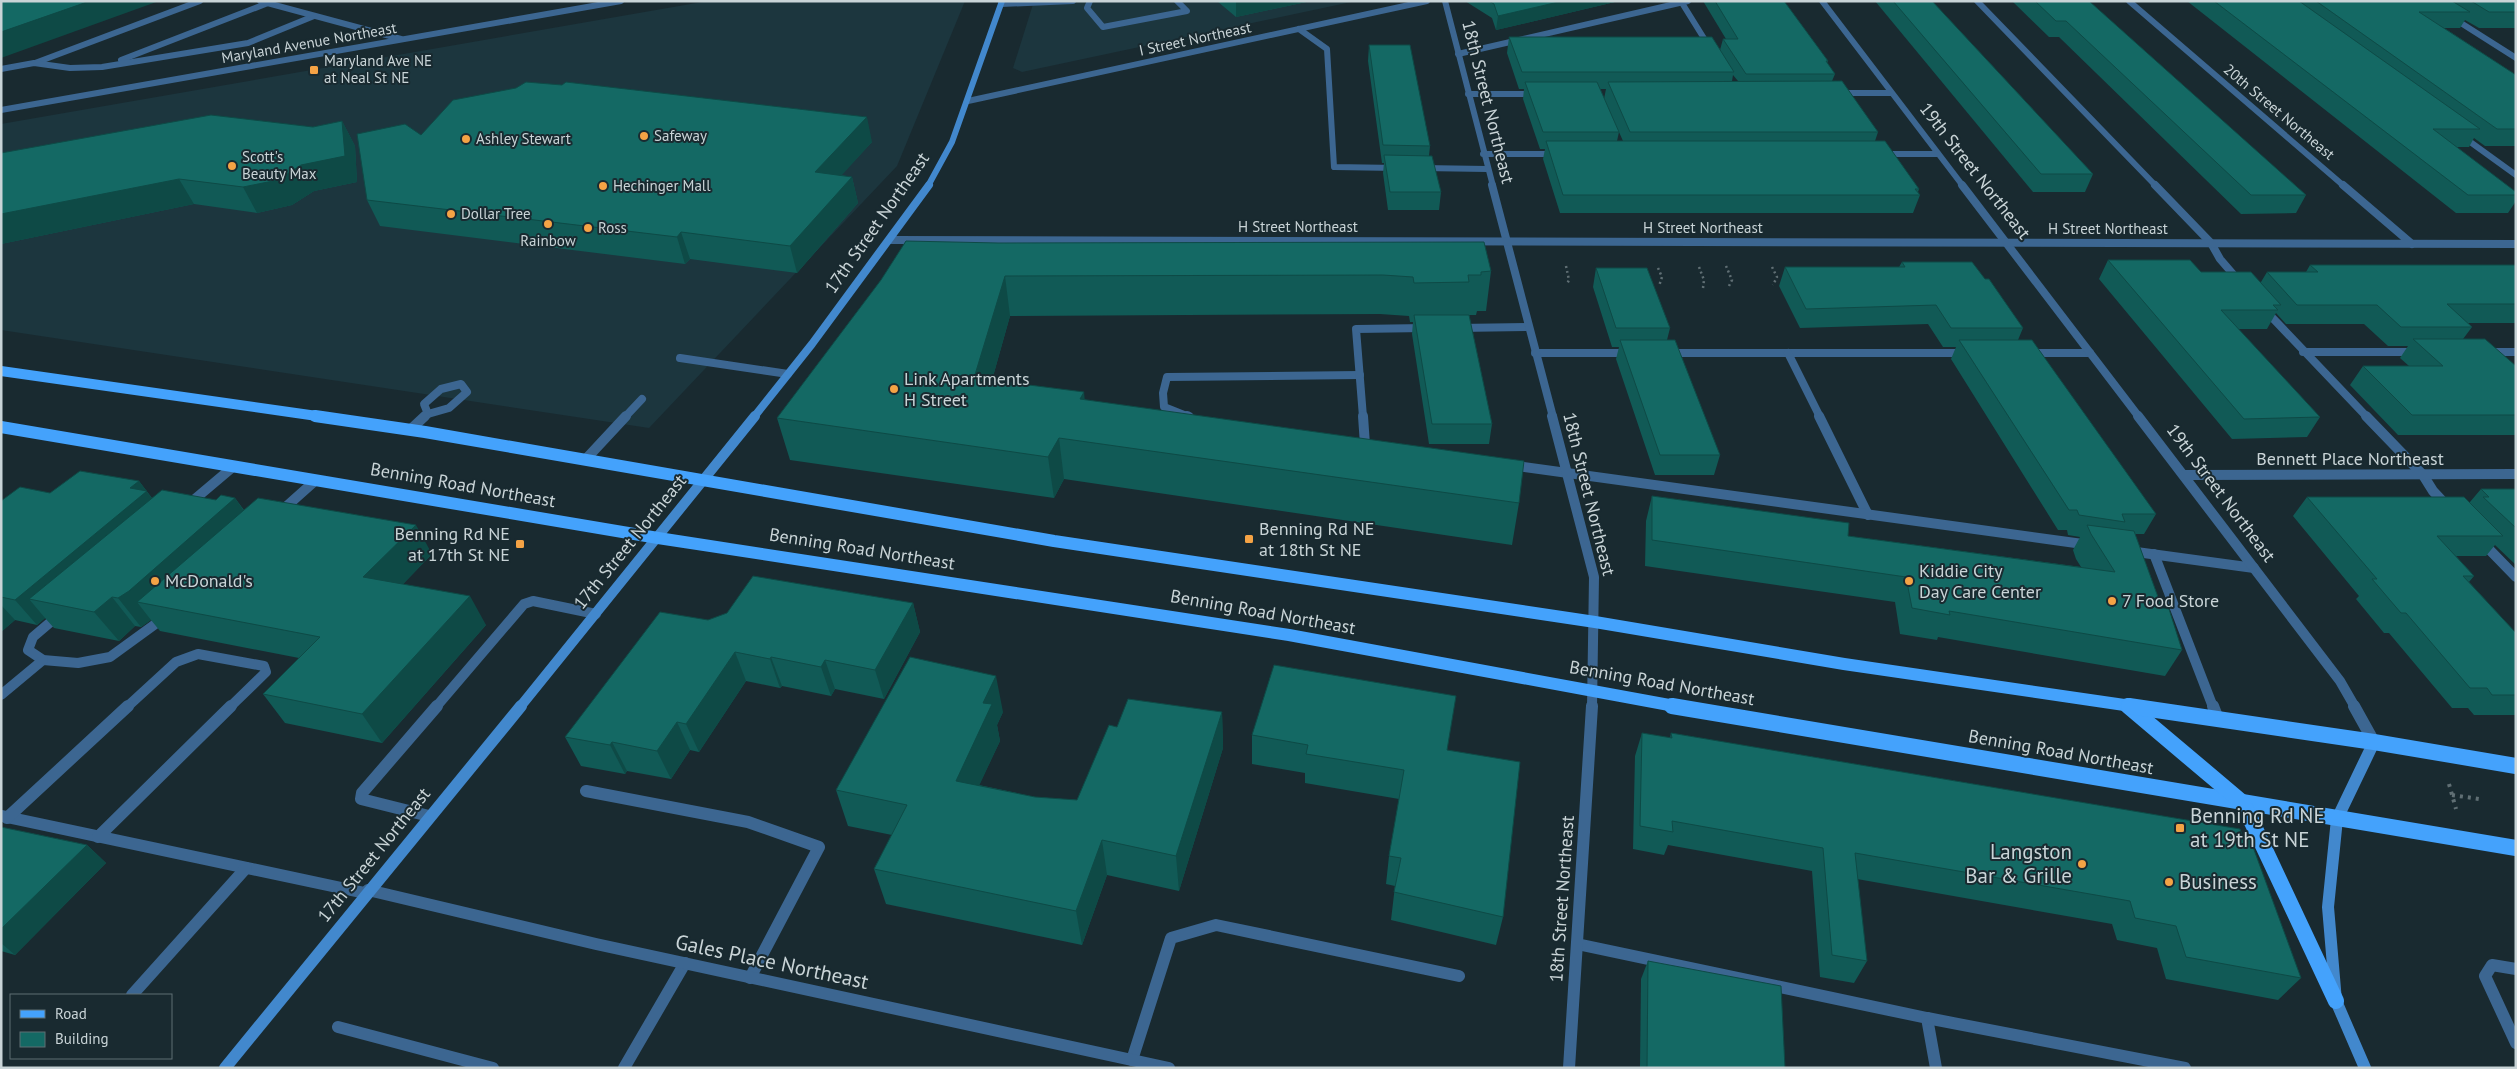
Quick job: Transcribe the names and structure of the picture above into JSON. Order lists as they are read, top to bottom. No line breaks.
{"streets":{"main road":["17th Street Northeast","Benning Road Northeast"],"street":["I Street Northeast","Maryland Avenue Northeast","18th Street Northeast","20th Street Northeast","19th Street Northeast","H Street Northeast","Bennett Place Northeast","Gales Place Northeast"]},"crossings":[["I Street Northeast","17th Street Northeast"],["18th Street Northeast","H Street Northeast"],["18th Street Northeast","Benning Road Northeast"],["20th Street Northeast","H Street Northeast"],["19th Street Northeast","H Street Northeast"],["19th Street Northeast","Bennett Place Northeast"],["17th Street Northeast","H Street Northeast"],["17th Street Northeast","Benning Road Northeast"],["17th Street Northeast","Gales Place Northeast"]],"places":{"transit":["Maryland Ave NE at Neal St NE","Benning Rd NE at 18th St NE","Benning Rd NE at 17th St NE","Benning Rd NE at 19th St NE"],"other":["Safeway","Ashley Stewart","Scott's Beauty Max","Hechinger Mall","Dollar Tree","Rainbow","Ross","Link Apartments H Street","McDonald's","Kiddie City Day Care Center","7 Food Store","Langston Bar & Grille","Business"]},"legend":["Road","Building"]}
